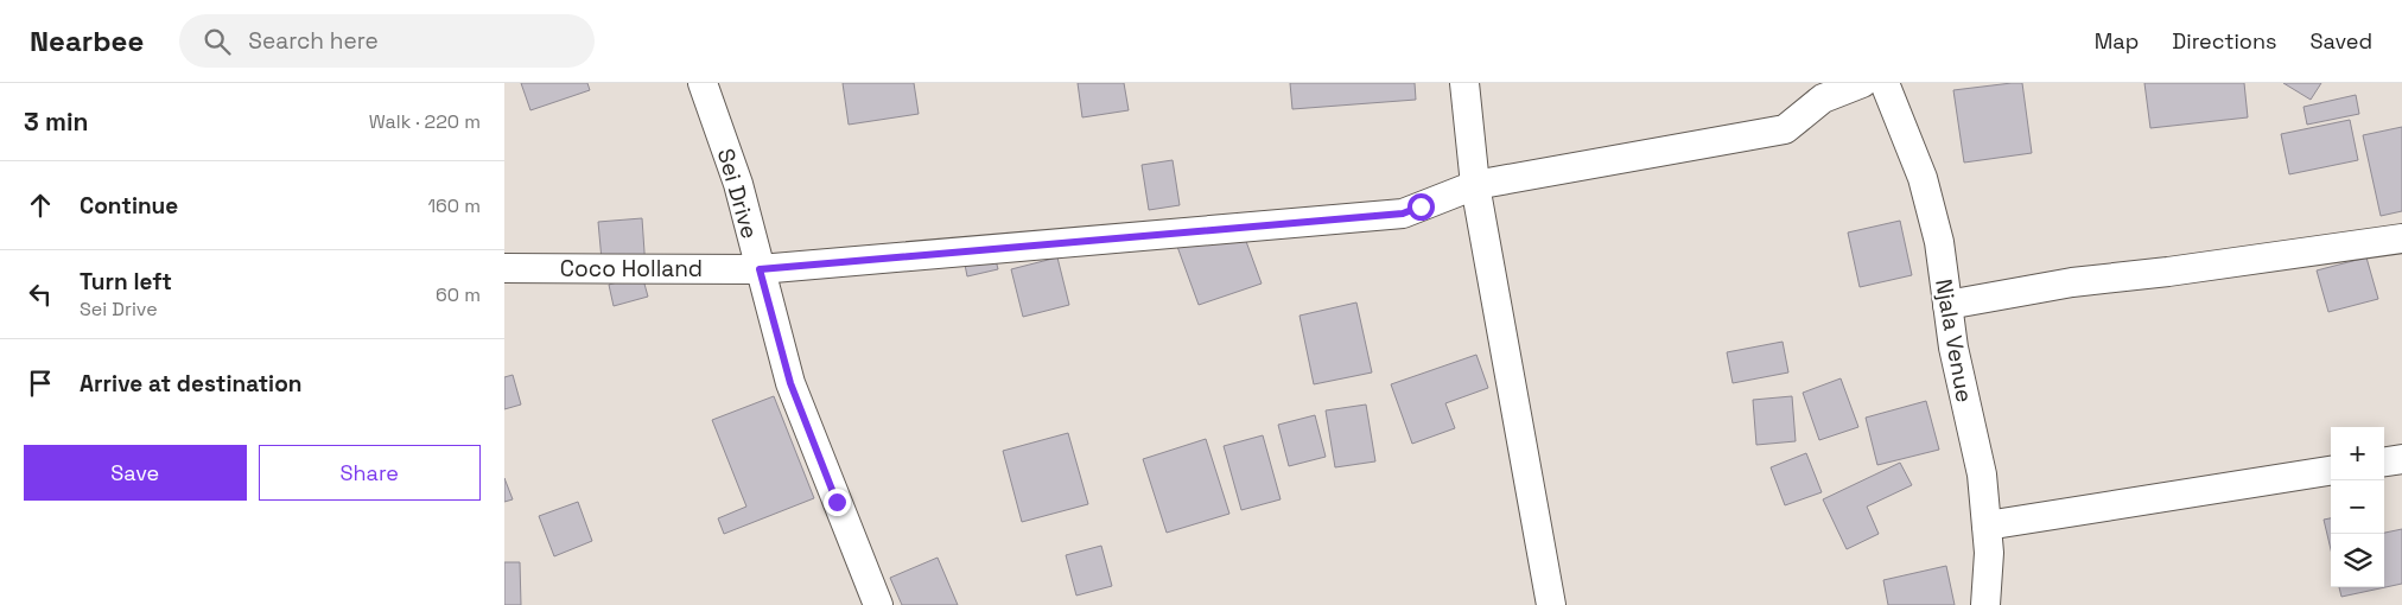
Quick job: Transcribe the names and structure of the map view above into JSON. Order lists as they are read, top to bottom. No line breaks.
{"streets":{"street":["Sei Drive","Coco Holland","Njala Venue"]},"crossings":[["Sei Drive","Coco Holland"]],"page":{"header":"Nearbee","search":"Search here","nav":["Map","Directions","Saved"],"heading":["3 min","Walk · 220 m"],"list":[["Continue","160 m"],["Turn left","Sei Drive","60 m"],"Arrive at destination"],"buttons":["Save","Share"],"map_buttons":["+","−"]}}
